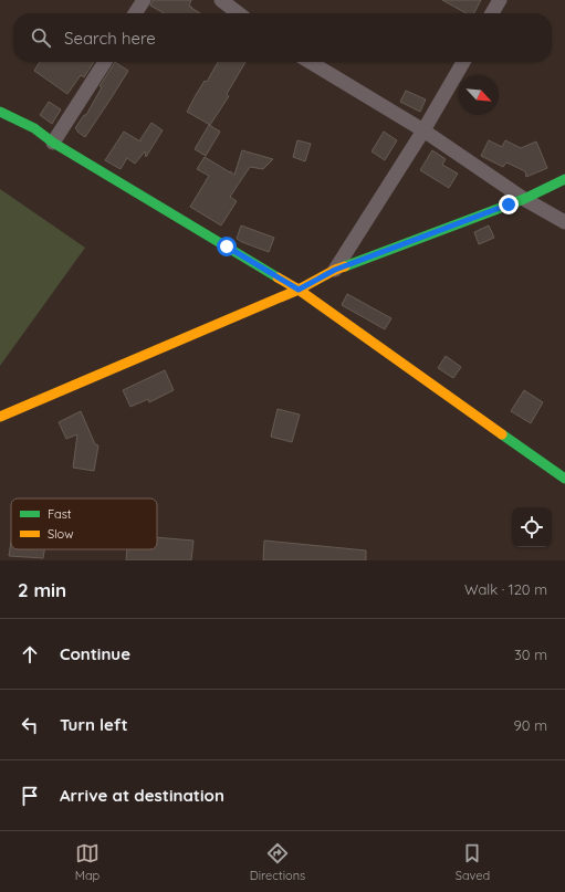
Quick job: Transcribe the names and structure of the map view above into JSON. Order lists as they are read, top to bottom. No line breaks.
{"legend":["Fast","Slow"],"north":"bottom right","page":{"search":"Search here","heading":["2 min","Walk · 120 m"],"list":[["Continue","30 m"],["Turn left","90 m"],"Arrive at destination"],"nav":["Map","Directions","Saved"]}}
